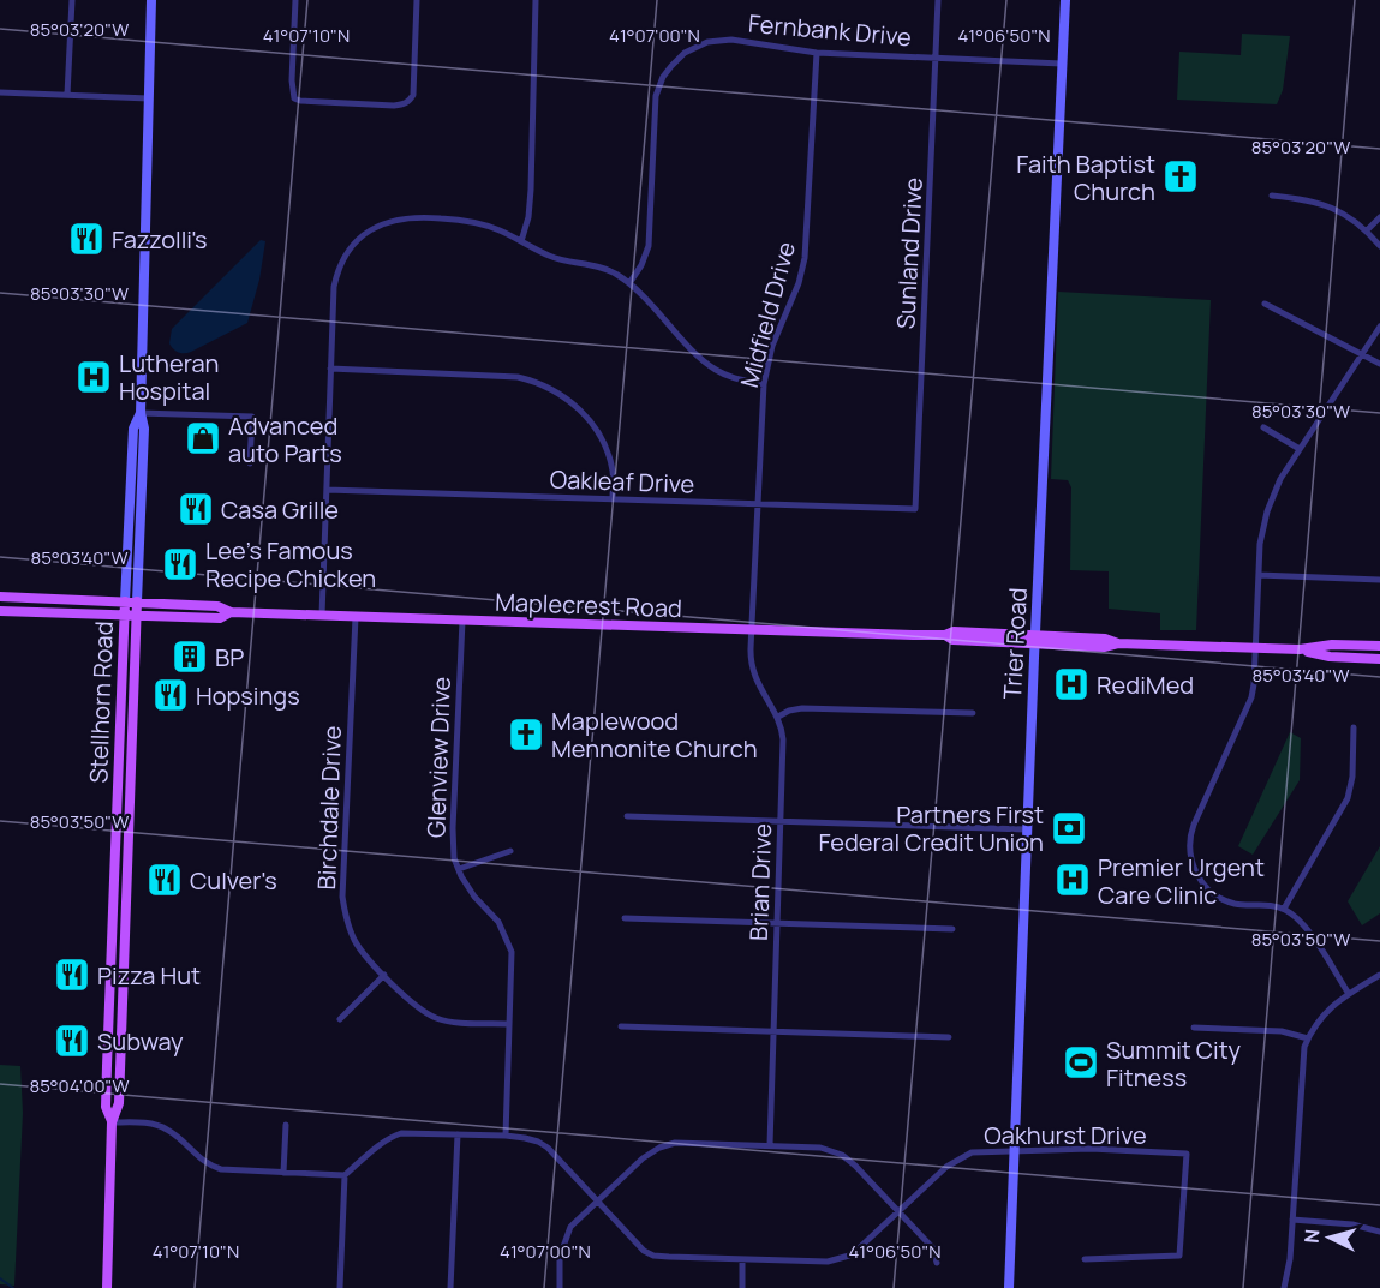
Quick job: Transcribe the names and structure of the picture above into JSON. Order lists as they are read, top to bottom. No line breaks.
{"streets":{"main road":["Maplecrest Road","Stellhorn Road"],"street":["Fernbank Drive","Sunland Drive","Midfield Drive","Oakleaf Drive","Trier Road","Glenview Drive","Birchdale Drive","Brian Drive","Oakhurst Drive"]},"crossings":[["Fernbank Drive","Sunland Drive"],["Fernbank Drive","Midfield Drive"],["Fernbank Drive","Trier Road"],["Sunland Drive","Oakleaf Drive"],["Midfield Drive","Oakleaf Drive"],["Midfield Drive","Maplecrest Road"],["Midfield Drive","Brian Drive"],["Maplecrest Road","Trier Road"],["Maplecrest Road","Stellhorn Road"],["Maplecrest Road","Glenview Drive"],["Maplecrest Road","Birchdale Drive"],["Maplecrest Road","Brian Drive"],["Trier Road","Oakhurst Drive"],["Glenview Drive","Birchdale Drive"],["Glenview Drive","Oakhurst Drive"]],"places":{"church":["Faith Baptist Church","Maplewood Mennonite Church"],"restaurant":["Fazzolli's","Casa Grille","Lee's Famous Recipe Chicken","Hopsings","Culver's","Pizza Hut","Subway"],"hospital":["Lutheran Hospital","RediMed","Premier Urgent Care Clinic"],"shop":["Advanced auto Parts"],"building":["BP"],"bank":["Partners First Federal Credit Union"],"sports":["Summit City Fitness"]},"north":"left","coordinates":["85°03'20\"W","41°07'10\"N","41°07'00\"N","41°06'50\"N","85°03'30\"W","85°03'40\"W","85°03'50\"W","85°04'00\"W"]}
